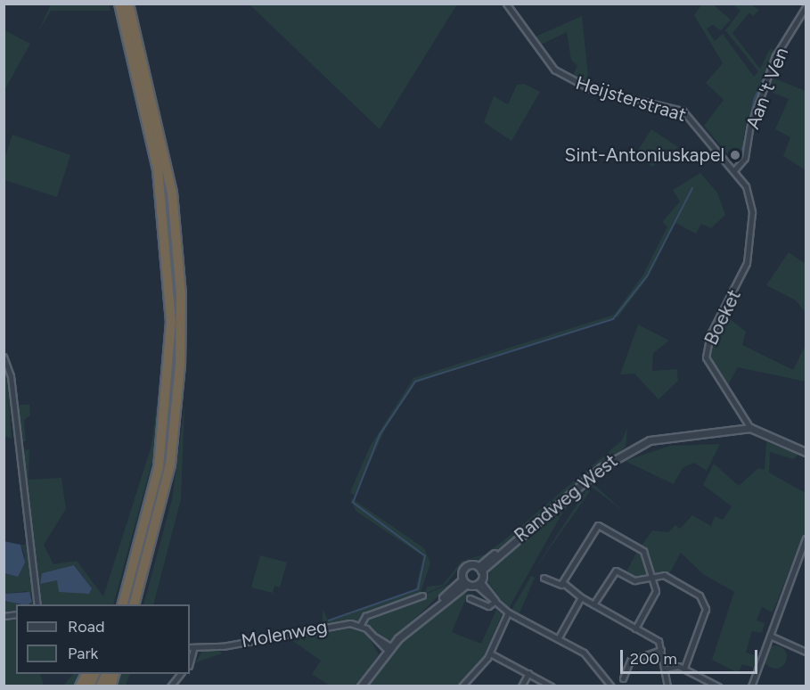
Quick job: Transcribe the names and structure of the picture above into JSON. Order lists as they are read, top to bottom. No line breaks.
{"streets":{"street":["Aan 't Ven","Heijsterstraat","Boeket","Randweg West","Molenweg"]},"crossings":[["Aan 't Ven","Heijsterstraat"],["Aan 't Ven","Boeket"],["Heijsterstraat","Boeket"],["Boeket","Randweg West"]],"places":["Sint-Antoniuskapel"],"legend":["Road","Park"],"scale_bar":"200 m"}
